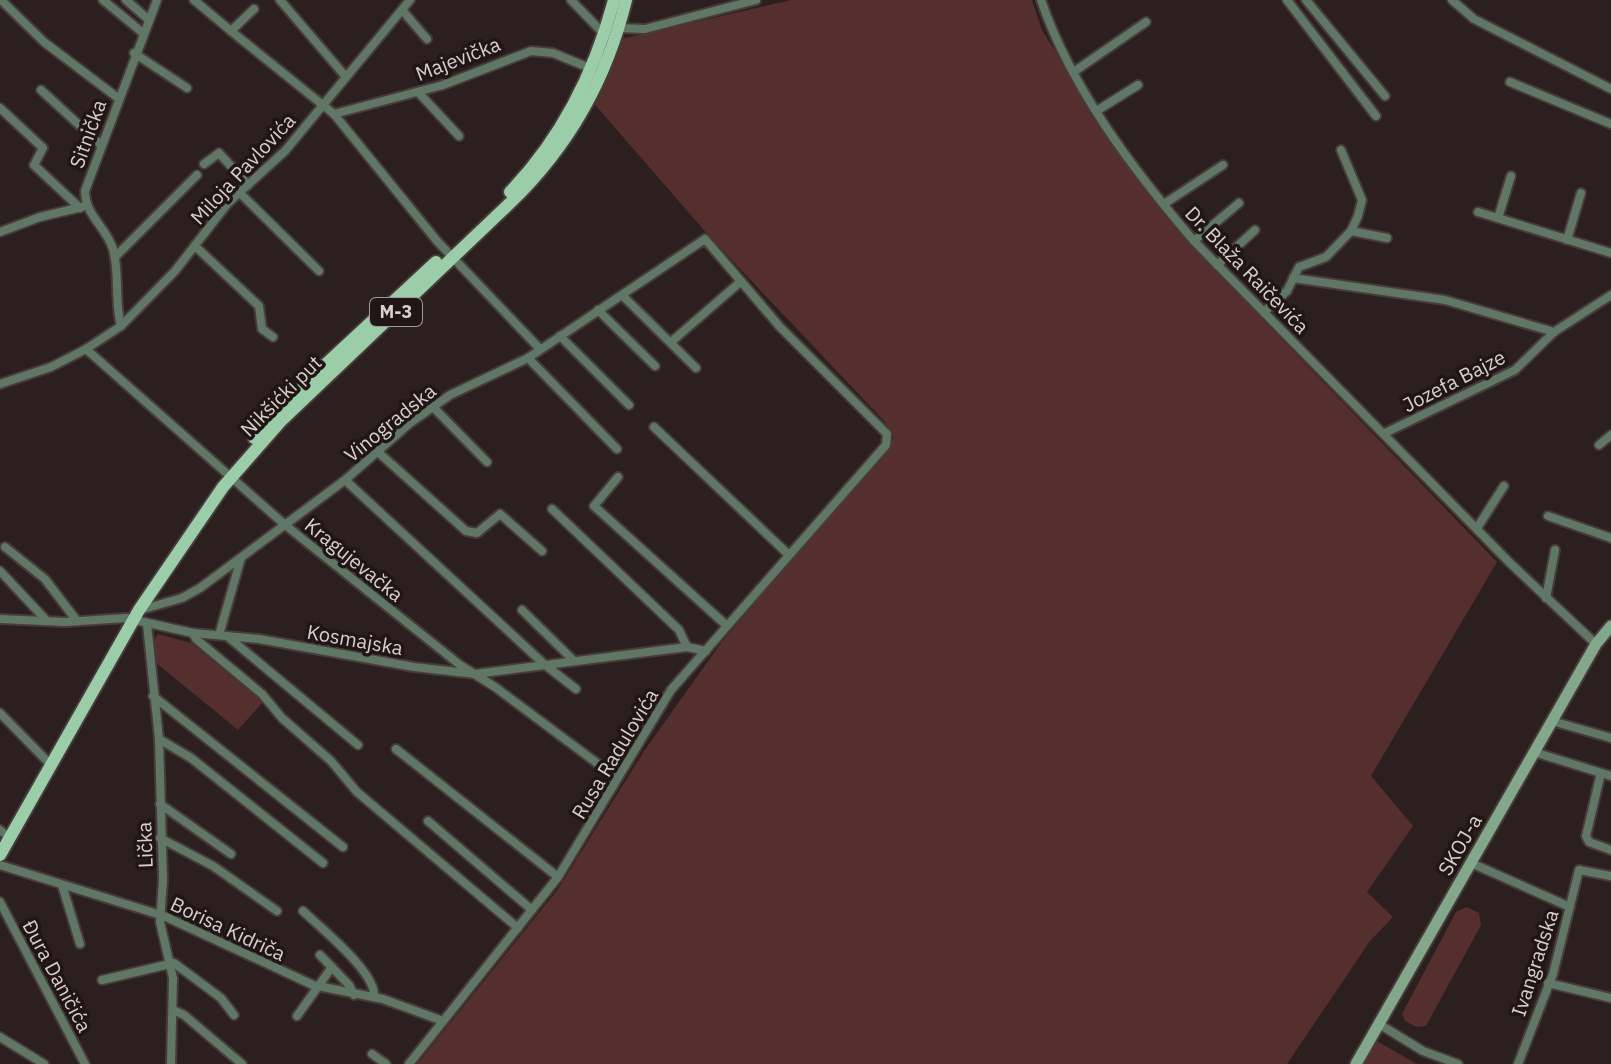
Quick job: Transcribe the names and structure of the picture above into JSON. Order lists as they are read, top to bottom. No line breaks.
{"streets":{"main road":["M-3","Nikšićki put","SKOJ-a"],"street":["Majevička","Sitnička","Miloja Pavlovića","Dr. Blaža Raičevića","Jozefa Bajze","Vinogradska","Kragujevačka","Kosmajska","Rusa Radulovića","Lička","Borisa Kidriča","Ivangradska","Đura Daničića"]},"crossings":[["Miloja Pavlovića","Kragujevačka"],["Dr. Blaža Raičevića","Jozefa Bajze"],["Dr. Blaža Raičevića","SKOJ-a"],["Nikšićki put","Vinogradska"],["Nikšićki put","Kragujevačka"],["Nikšićki put","Kosmajska"],["Nikšićki put","Lička"],["Vinogradska","Kragujevačka"],["Vinogradska","Kosmajska"],["Vinogradska","Rusa Radulovića"],["Vinogradska","Lička"],["Kragujevačka","Kosmajska"],["Kragujevačka","Rusa Radulovića"],["Kosmajska","Rusa Radulovića"],["Kosmajska","Lička"],["Rusa Radulovića","Borisa Kidriča"],["Lička","Borisa Kidriča"]]}
